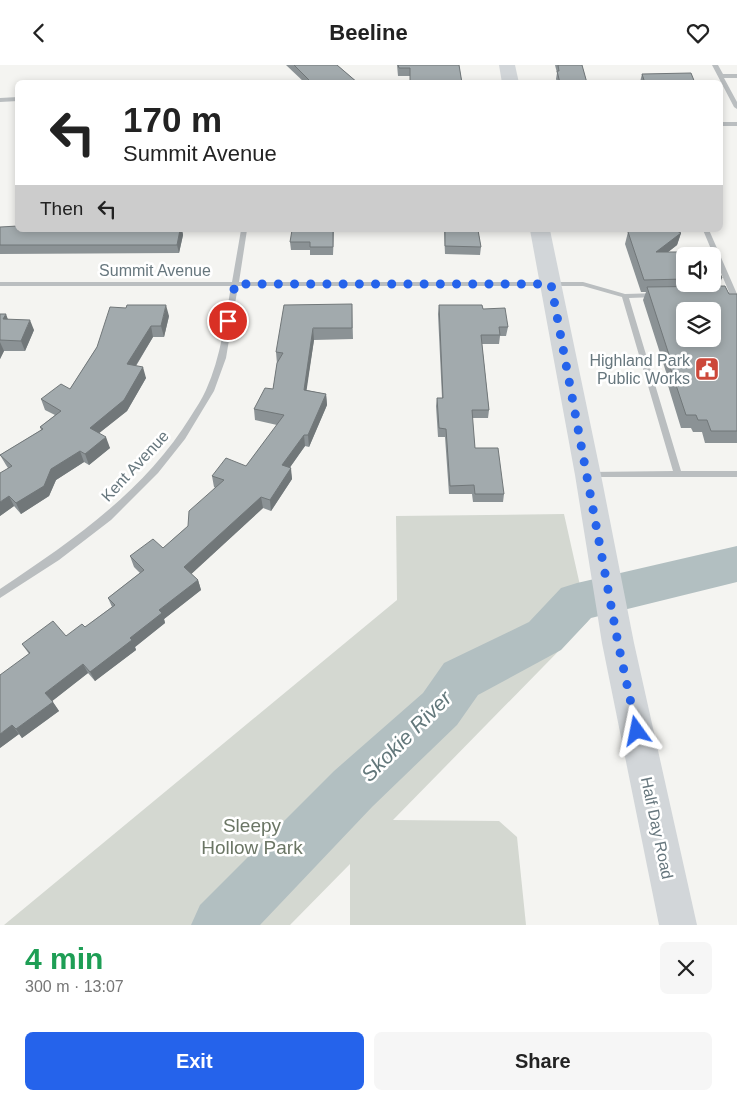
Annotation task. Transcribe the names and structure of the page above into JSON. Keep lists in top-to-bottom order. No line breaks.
{"streets":{"main road":["Half Day Road"],"street":["Summit Avenue","Kent Avenue"]},"crossings":[["Summit Avenue","Kent Avenue"],["Summit Avenue","Half Day Road"]],"water":["Skokie River"],"parks":["Sleepy Hollow Park"],"places":{"public building":["Highland Park Public Works"]},"page":{"header":"Beeline","turn":["170 m","Summit Avenue"],"then":"Then","heading":["4 min","300 m · 13:07"],"buttons":["Exit","Share"]}}
